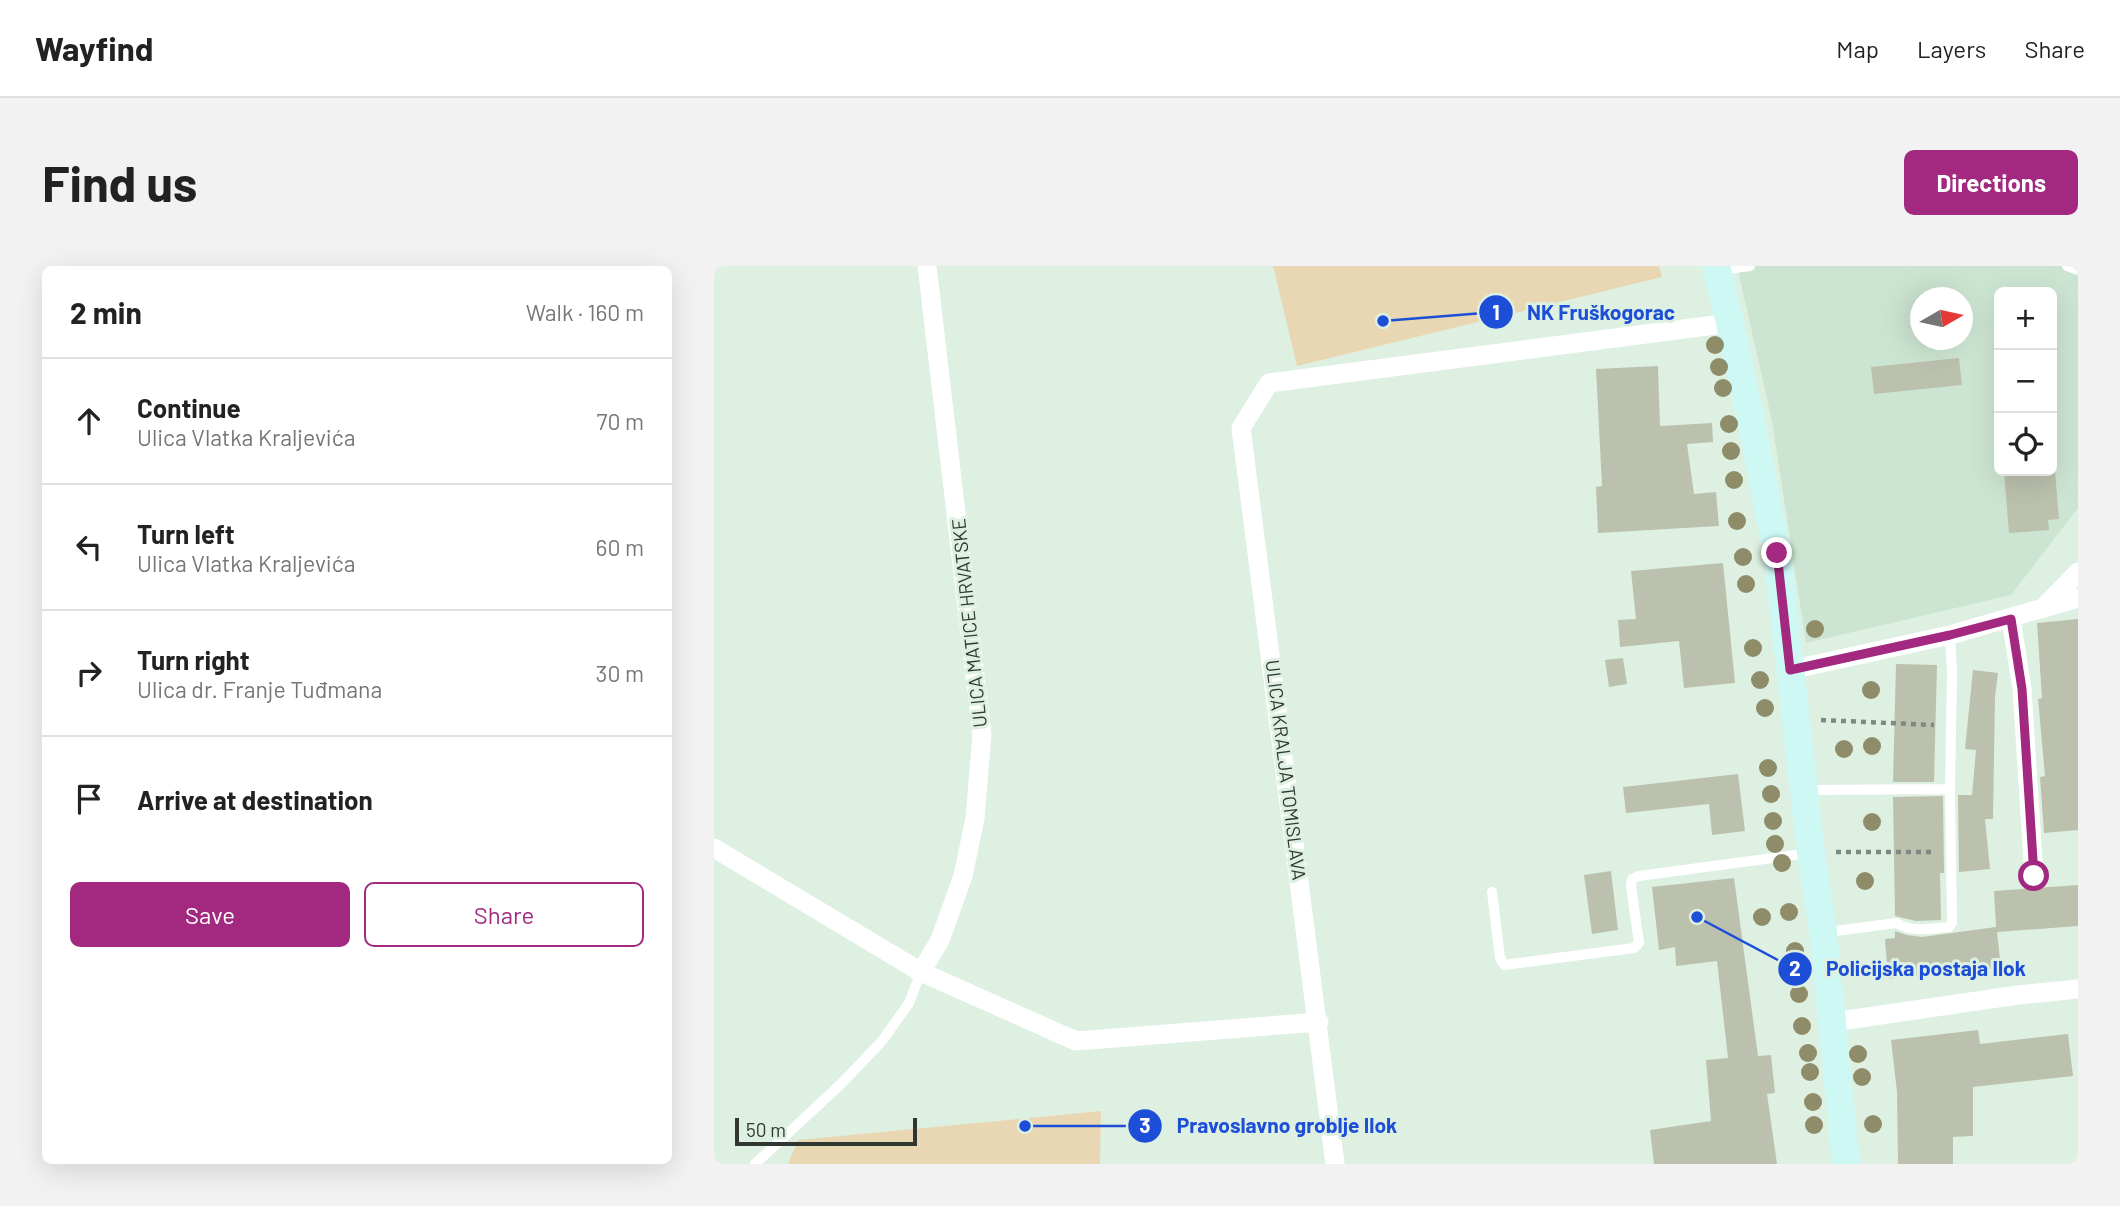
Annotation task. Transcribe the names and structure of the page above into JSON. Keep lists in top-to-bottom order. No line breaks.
{"streets":{"street":["ULICA MATICE HRVATSKE","ULICA KRALJA TOMISLAVA"]},"places":["NK Fruškogorac","Policijska postaja Ilok","Pravoslavno groblje Ilok"],"scale_bar":"50 m","north":"right","page":{"header":"Wayfind","nav":["Map","Layers","Share"],"buttons":["Directions",["Save","Share"]],"title":"Find us","heading":["2 min","Walk · 160 m"],"map_buttons":["+","−"],"list":[["Continue","Ulica Vlatka Kraljevića","70 m"],["Turn left","Ulica Vlatka Kraljevića","60 m"],["Turn right","Ulica dr. Franje Tuđmana","30 m"],"Arrive at destination"],"scale":"50 m"}}
